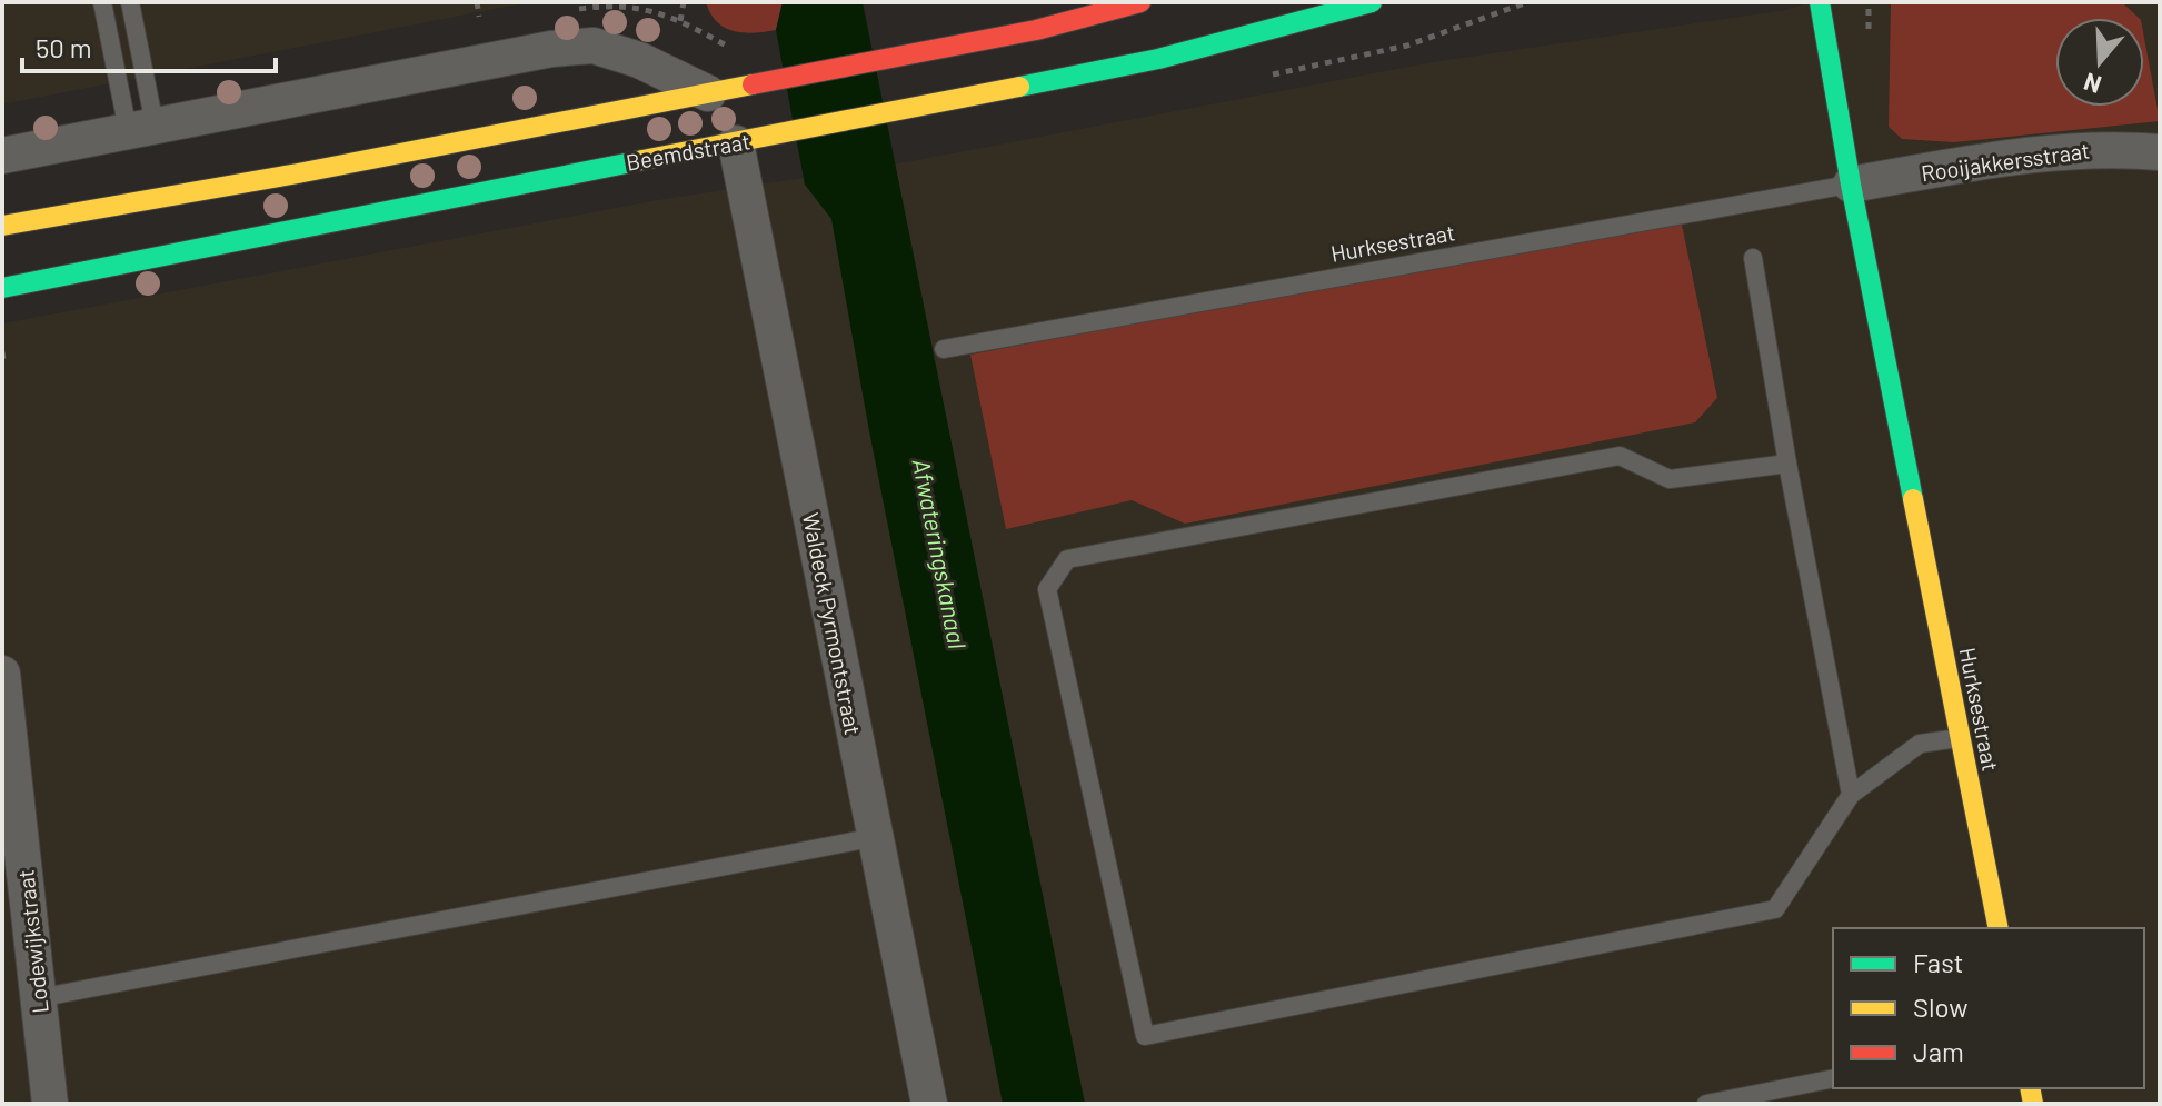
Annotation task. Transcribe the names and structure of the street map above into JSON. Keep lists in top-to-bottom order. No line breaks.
{"streets":{"main road":["Beemdstraat","Hurksestraat"],"street":["Rooijakkersstraat","Waldeck Pyrmontstraat","Lodewijkstraat"]},"crossings":[["Beemdstraat","Waldeck Pyrmontstraat"],["Rooijakkersstraat","Hurksestraat"]],"water":["Afwateringskanaal"],"legend":["Fast","Slow","Jam"],"scale_bar":"50 m","north":"bottom"}
